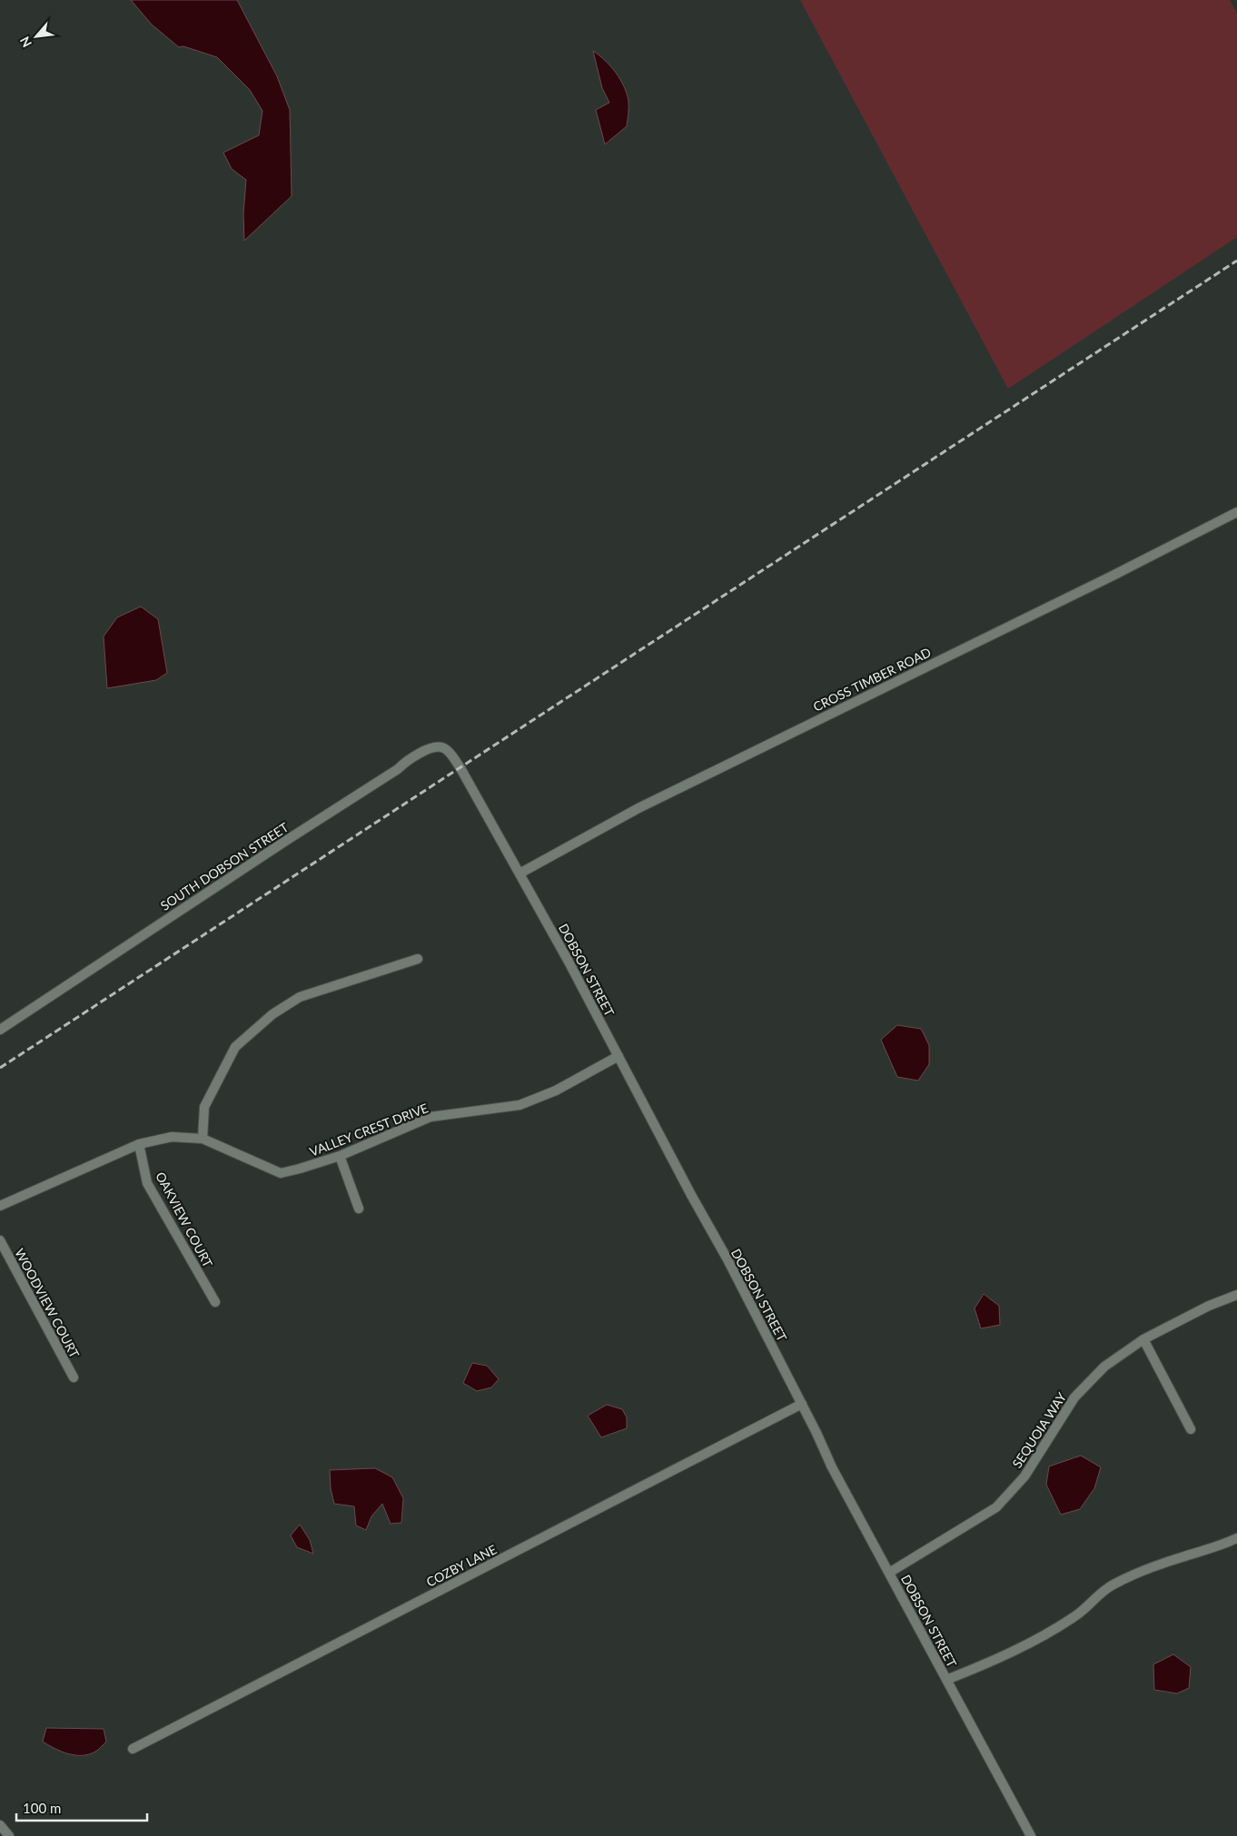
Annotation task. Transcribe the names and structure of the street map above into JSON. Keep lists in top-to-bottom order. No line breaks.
{"streets":{"street":["CROSS TIMBER ROAD","SOUTH DOBSON STREET","DOBSON STREET","VALLEY CREST DRIVE","OAKVIEW COURT","WOODVIEW COURT","SEQUOIA WAY","COZBY LANE"]},"crossings":[["CROSS TIMBER ROAD","DOBSON STREET"],["SOUTH DOBSON STREET","DOBSON STREET"],["DOBSON STREET","VALLEY CREST DRIVE"],["DOBSON STREET","SEQUOIA WAY"],["DOBSON STREET","COZBY LANE"],["VALLEY CREST DRIVE","OAKVIEW COURT"]],"scale_bar":"100 m","north":"bottom left"}
